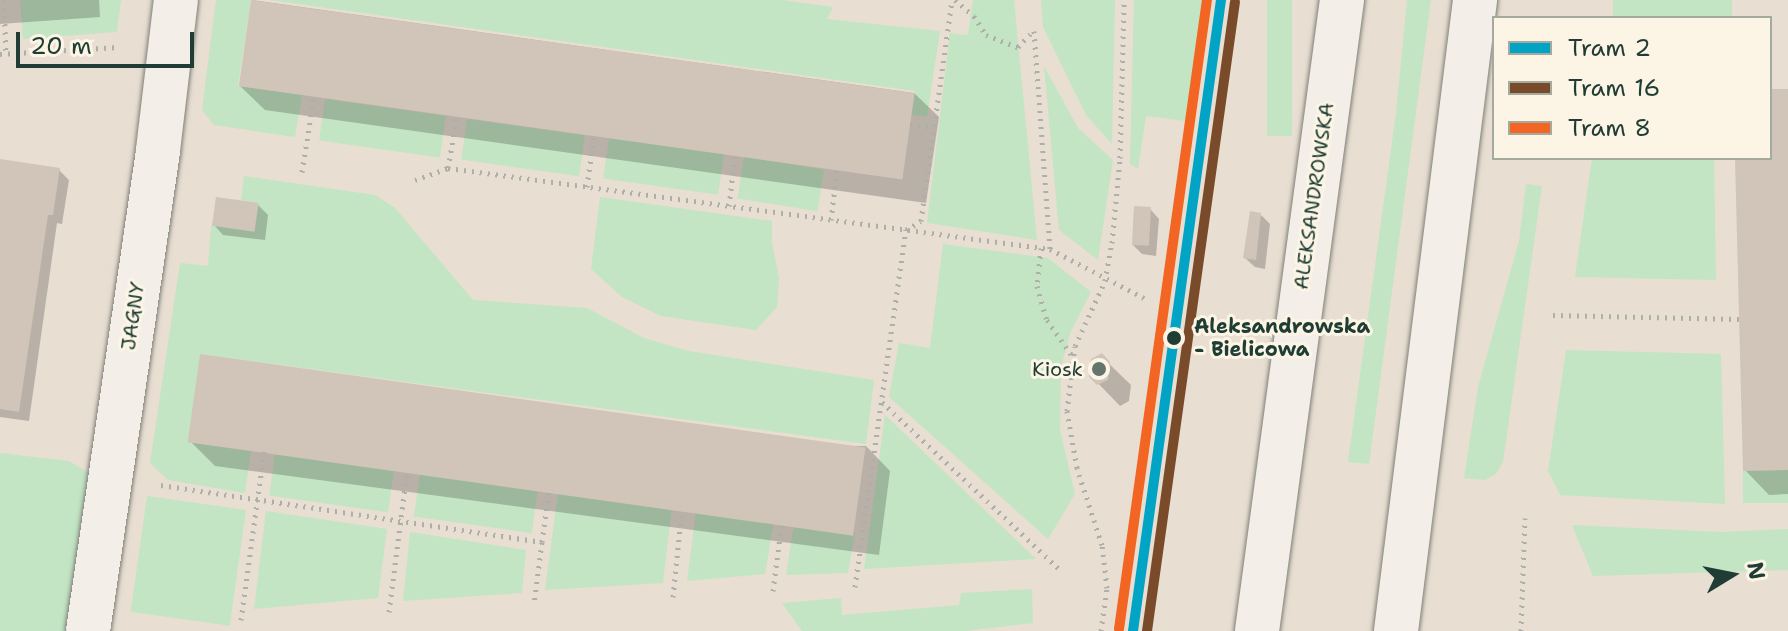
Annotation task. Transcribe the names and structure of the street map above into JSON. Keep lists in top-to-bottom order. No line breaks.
{"streets":{"main road":["ALEKSANDROWSKA","JAGNY"]},"places":["Aleksandrowska - Bielicowa","Kiosk"],"lines":["tram line 2","tram line 8","tram line 16"],"legend":["Tram 2","Tram 16","Tram 8"],"scale_bar":"20 m","north":"right"}
